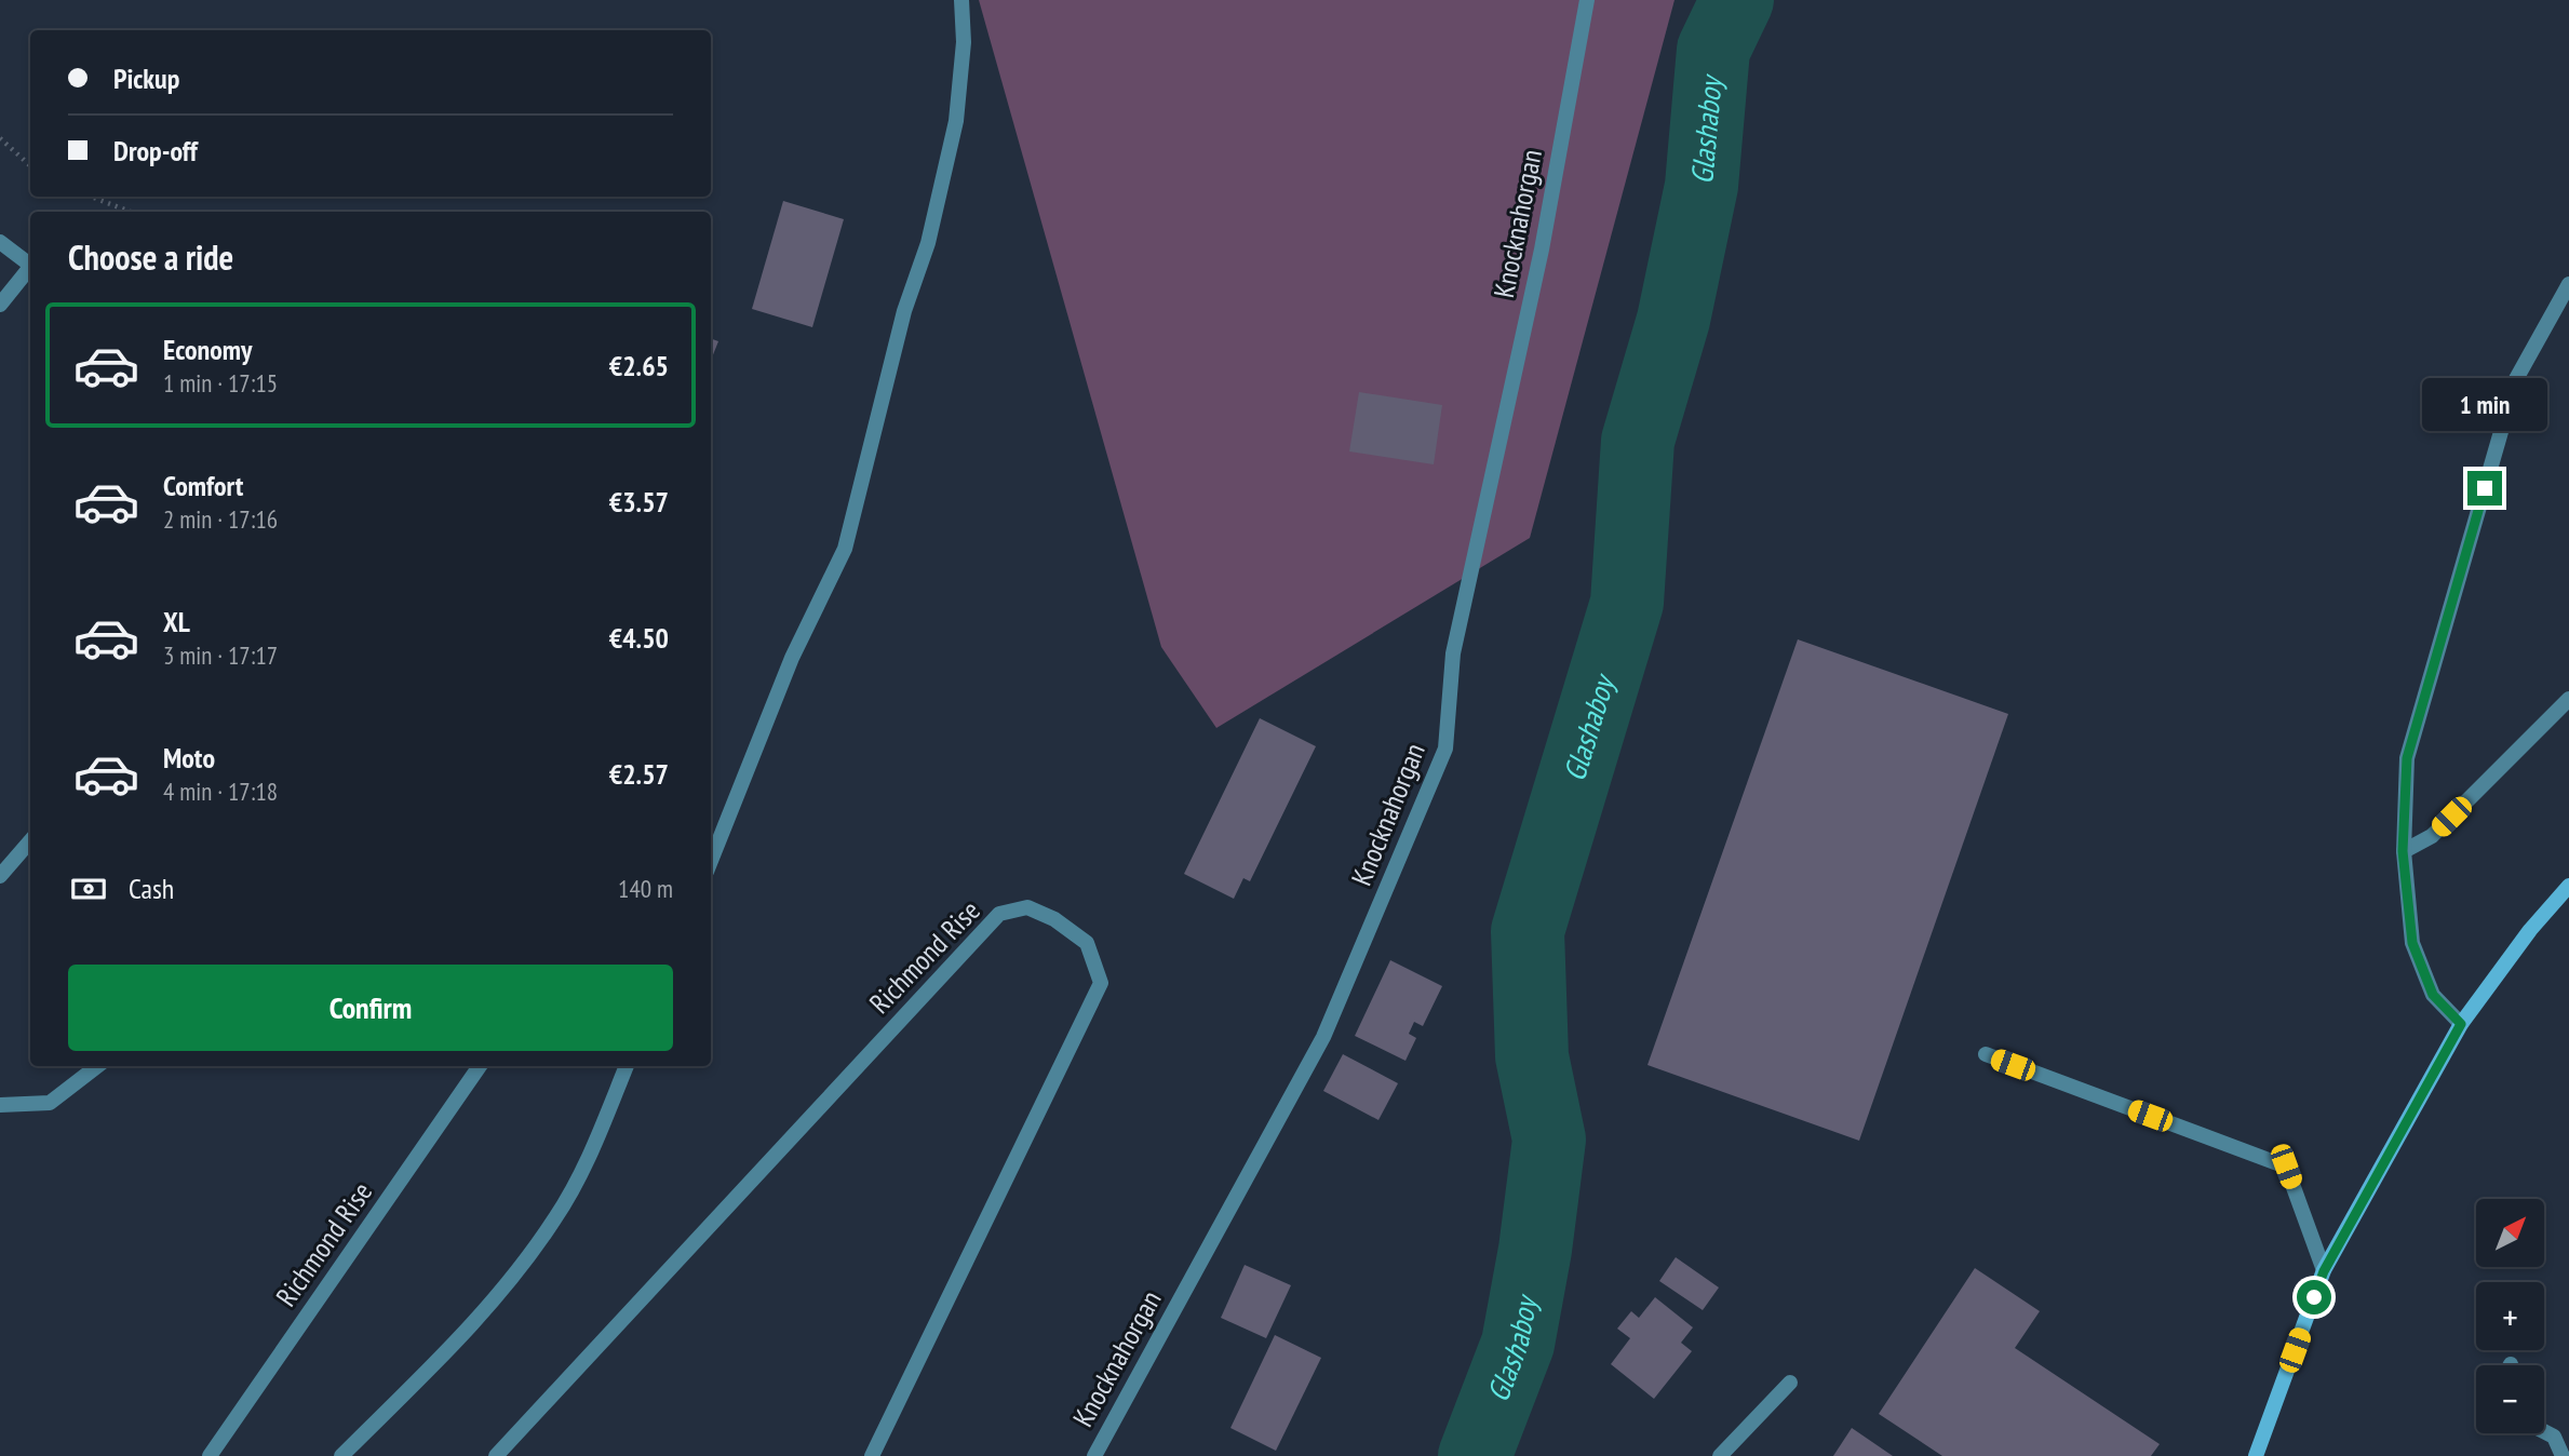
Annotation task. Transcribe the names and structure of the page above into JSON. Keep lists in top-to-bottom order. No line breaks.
{"streets":{"street":["Knocknahorgan","Richmond Rise"]},"water":["Glashaboy"],"north":"top right","page":{"banner":["Pickup","Drop-off"],"heading":"Choose a ride","list":[{"name":"Economy","note":"1 min · 17:15","value":"€2.65"},{"name":"Comfort","note":"2 min · 17:16","value":"€3.57"},{"name":"XL","note":"3 min · 17:17","value":"€4.50"},{"name":"Moto","note":"4 min · 17:18","value":"€2.57"}],"bubble":"1 min","pay":["Cash","140 m"],"buttons":"Confirm","map_buttons":["+","−"]}}
